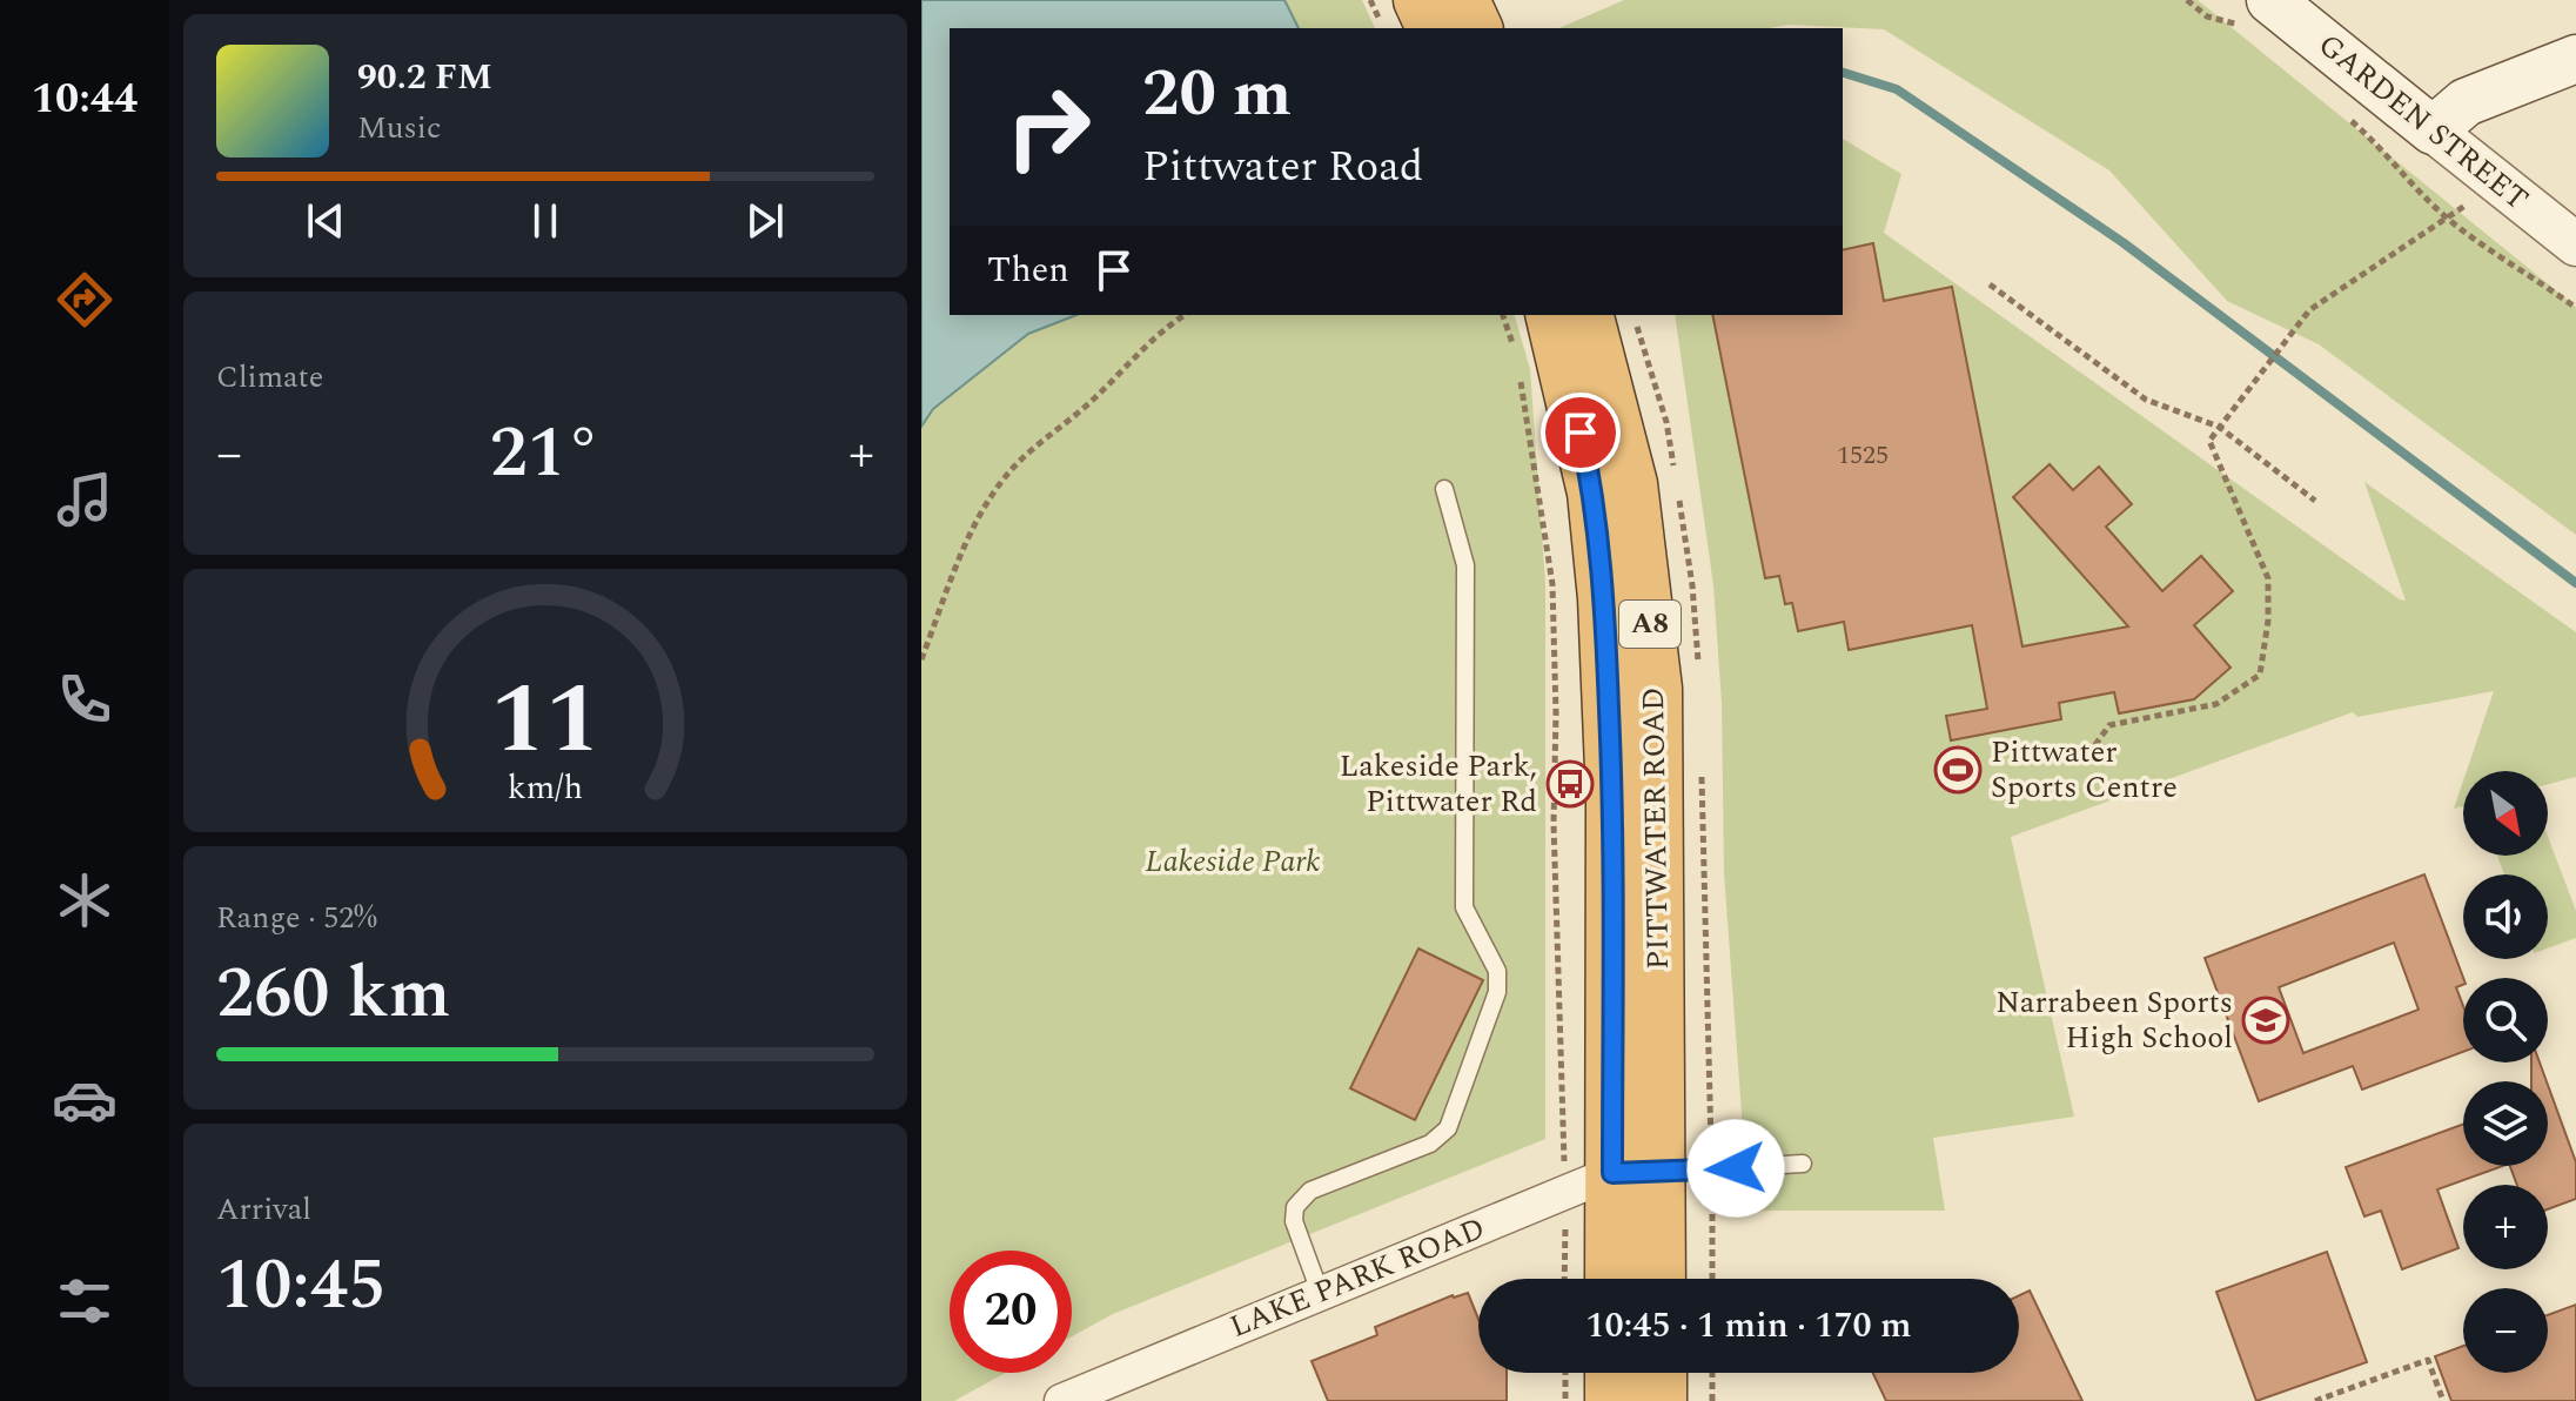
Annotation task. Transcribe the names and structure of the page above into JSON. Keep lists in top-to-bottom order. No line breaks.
{"streets":{"highway":["A8","PITTWATER ROAD"],"main road":["GARDEN STREET"],"street":["LAKE PARK ROAD"]},"crossings":[["PITTWATER ROAD","LAKE PARK ROAD"]],"parks":["Lakeside Park"],"places":{"sports":["Pittwater Sports Centre"],"bus stop":["Lakeside Park, Pittwater Rd"],"school or university":["Narrabeen Sports High School"]},"house_numbers":["1525"],"north":"bottom right","page":{"tabs":"10:44","turn":["20 m","Pittwater Road"],"song":["90.2 FM","Music"],"then":"Then","tile":["Climate",["Range · 52%","260 km"],["Arrival","10:45"]],"heat":["−","21°","+"],"map_buttons":["+","−"],"limit":"20","trip":"10:45 · 1 min · 170 m","gauge":["11","km/h"]}}
